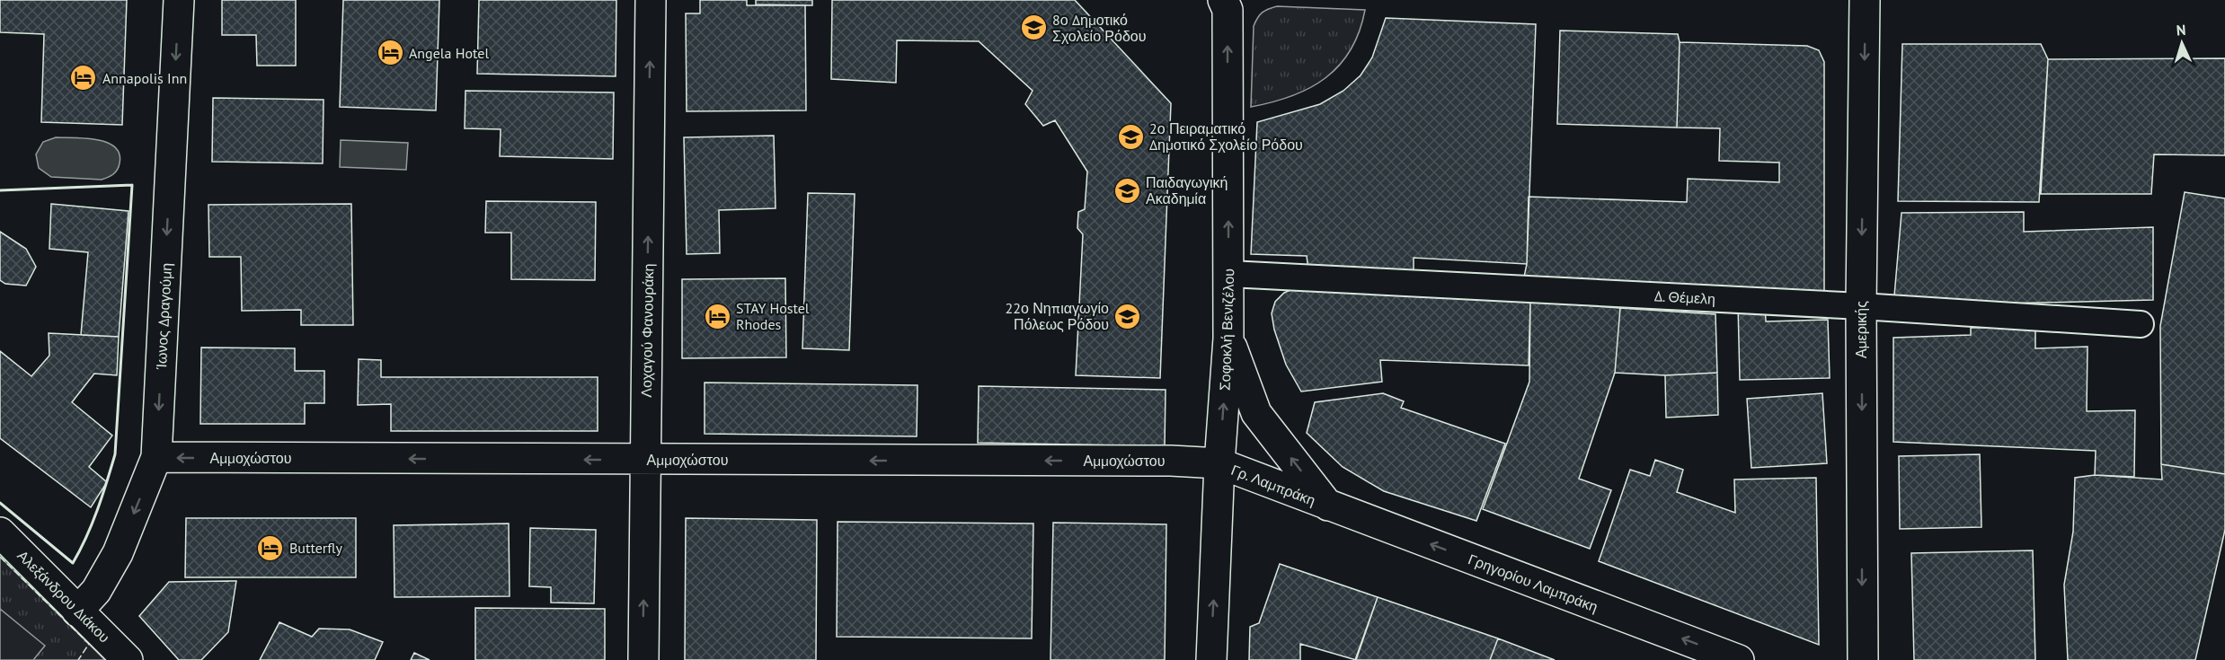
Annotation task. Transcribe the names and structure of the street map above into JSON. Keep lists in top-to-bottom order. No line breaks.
{"streets":{"street":["Δ. Θέμελη","Ίωνος Δραγούμη","Σοφοκλή Βενιζέλου","Αμερικής","Λοχαγού Φανουράκη","Αμμοχώστου","Γρ. Λαμπράκη","Γρηγορίου Λαμπράκη","Αλεξάνδρου Διάκου"]},"crossings":[["Δ. Θέμελη","Σοφοκλή Βενιζέλου"],["Δ. Θέμελη","Αμερικής"],["Ίωνος Δραγούμη","Αμμοχώστου"],["Ίωνος Δραγούμη","Αλεξάνδρου Διάκου"],["Σοφοκλή Βενιζέλου","Αμμοχώστου"],["Σοφοκλή Βενιζέλου","Γρ. Λαμπράκη"],["Λοχαγού Φανουράκη","Αμμοχώστου"],["Αμμοχώστου","Γρ. Λαμπράκη"],["Γρ. Λαμπράκη","Γρηγορίου Λαμπράκη"]],"one_way":["Ίωνος Δραγούμη","Σοφοκλή Βενιζέλου","Αμερικής","Λοχαγού Φανουράκη","Αμμοχώστου","Γρηγορίου Λαμπράκη"],"places":{"school or university":["8ο Δημοτικό Σχολείο Ρόδου","2ο Πειραματικό Δημοτικό Σχολείο Ρόδου","Παιδαγωγική Ακαδημία","22ο Νηπιαγωγίο Πόλεως Ρόδου"],"hotel":["Angela Hotel","Annapolis Inn","STAY Hostel Rhodes","Butterfly"]},"north":"top"}
